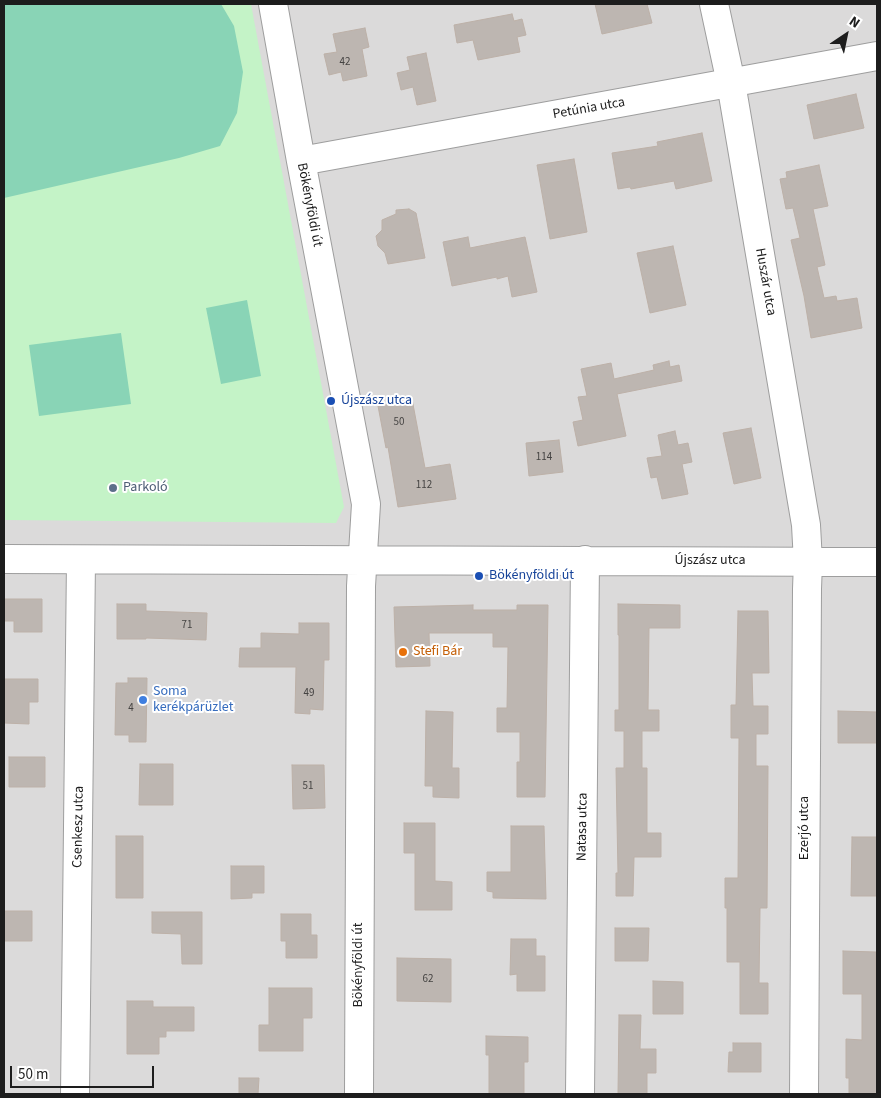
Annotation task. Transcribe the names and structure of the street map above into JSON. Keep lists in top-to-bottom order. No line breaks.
{"streets":{"street":["Petúnia utca","Bökényföldi út","Huszár utca","Újszász utca","Csenkesz utca","Natasa utca","Ezerjó utca"]},"crossings":[["Petúnia utca","Bökényföldi út"],["Petúnia utca","Huszár utca"],["Bökényföldi út","Újszász utca"],["Huszár utca","Újszász utca"],["Huszár utca","Ezerjó utca"],["Újszász utca","Csenkesz utca"],["Újszász utca","Natasa utca"],["Újszász utca","Ezerjó utca"]],"places":["Újszász utca","Parkoló","Bökényföldi út","Stefi Bár","Soma kerékpárüzlet"],"house_numbers":["42","50","114","112","71","49","4","51","62"],"scale_bar":"50 m","north":"top right"}
